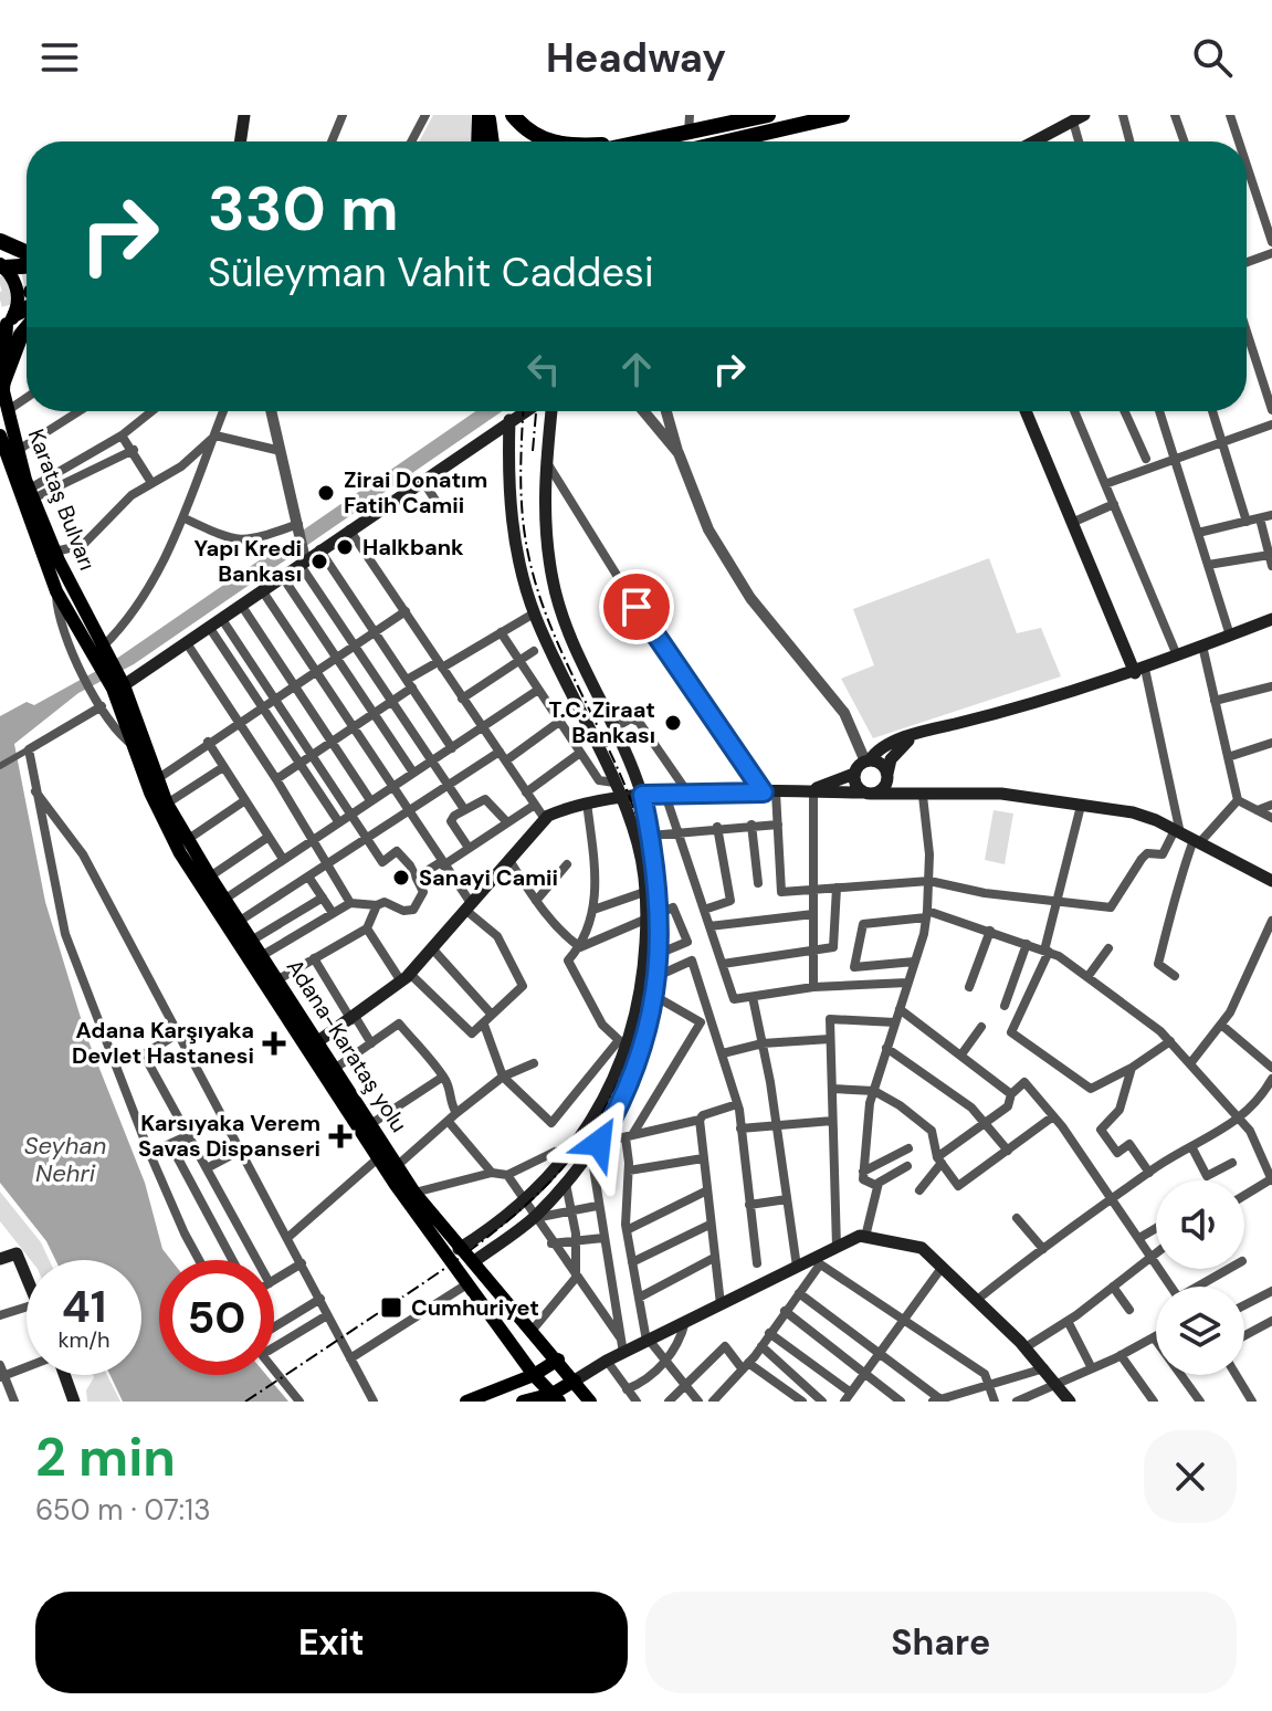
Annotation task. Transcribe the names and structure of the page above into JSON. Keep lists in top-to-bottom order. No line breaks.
{"streets":{"main road":["Karataş Bulvarı","Adana-Karataş yolu"]},"crossings":[["Karataş Bulvarı","Adana-Karataş yolu"]],"water":["Seyhan Nehri"],"places":{"other":["Zirai Donatım Fatih Camii","Halkbank","Yapı Kredi Bankası","T.C. Ziraat Bankası","Sanayi Camii"],"health":["Adana Karşıyaka Devlet Hastanesi","Karsıyaka Verem Savas Dispanseri"],"transit":["Cumhuriyet"]},"page":{"header":"Headway","turn":["330 m","Süleyman Vahit Caddesi"],"speed":"41 km/h","limit":"50","heading":["2 min","650 m · 07:13"],"buttons":["Exit","Share"]}}
